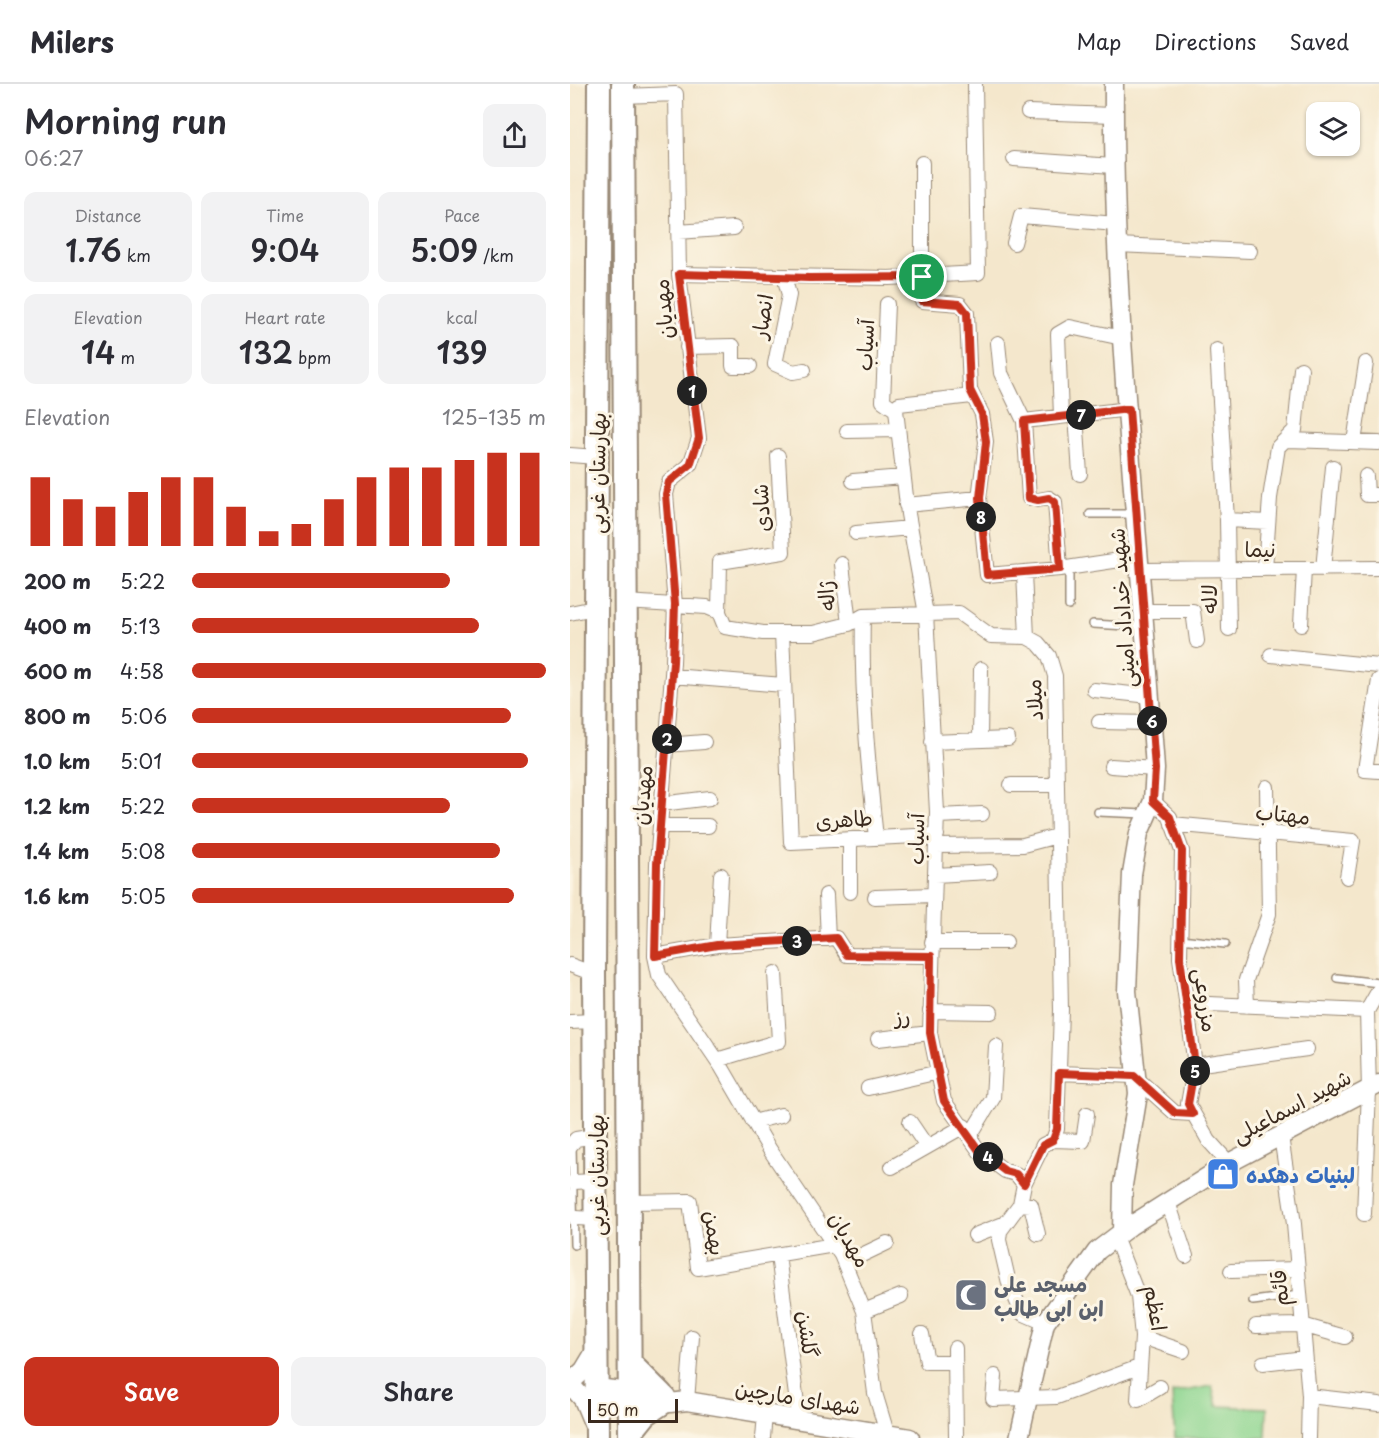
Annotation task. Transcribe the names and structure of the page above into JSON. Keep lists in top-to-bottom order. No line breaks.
{"streets":{"main road":["بهارستان غربی"],"street":["مهدیان","انصار","آسیاب","شادی","نیما","ژاله","لاله","شهید خداداد امینی","میلاد","مهتاب","طاهری","مزروعی","رز","شهید اسماعیلی","بهمن","قائم","اعظم","گلشن","شهدای مارچین"]},"crossings":[["مهدیان","انصار"],["مهدیان","بهارستان غربی"],["مهدیان","بهمن"],["مهدیان","شهدای مارچین"],["آسیاب","طاهری"],["آسیاب","رز"],["بهارستان غربی","بهمن"],["بهارستان غربی","شهدای مارچین"],["نیما","لاله"],["نیما","شهید خداداد امینی"],["شهید خداداد امینی","مزروعی"],["شهید خداداد امینی","شهید اسماعیلی"],["شهید خداداد امینی","اعظم"],["میلاد","طاهری"],["مهتاب","مزروعی"],["مزروعی","شهید اسماعیلی"],["شهید اسماعیلی","قائم"],["شهید اسماعیلی","اعظم"],["بهمن","گلشن"],["گلشن","شهدای مارچین"]],"places":{"shop":["لبنیات دهکده"],"mosque":["مسجد علی ابن ابی طالب"]},"scale_bar":"50 m","page":{"header":"Milers","nav":["Map","Directions","Saved"],"heading":["Morning run","06:27"],"stats":[["Distance","1.76 km"],["Time","9:04"],["Pace","5:09 /km"],["Elevation","14 m"],["Heart rate","132 bpm"],["kcal","139"]],"pins":["1","7","8","6","2","3","5","4"],"chart":["Elevation","125–135 m"],"list":[{"name":"200 m","note":"5:22"},{"name":"400 m","note":"5:13"},{"name":"600 m","note":"4:58"},{"name":"800 m","note":"5:06"},{"name":"1.0 km","note":"5:01"},{"name":"1.2 km","note":"5:22"},{"name":"1.4 km","note":"5:08"},{"name":"1.6 km","note":"5:05"}],"buttons":["Save","Share"],"scale":"50 m"}}
